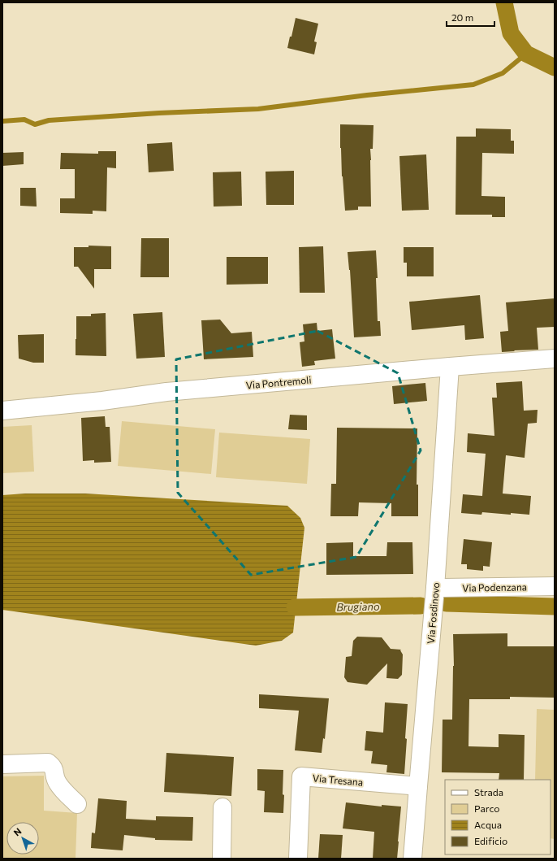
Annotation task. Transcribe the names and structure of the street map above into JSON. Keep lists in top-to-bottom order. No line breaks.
{"streets":{"street":["Via Pontremoli","Via Podenzana","Via Fosdinovo","Via Tresana"]},"crossings":[["Via Pontremoli","Via Fosdinovo"],["Via Podenzana","Via Fosdinovo"],["Via Fosdinovo","Via Tresana"]],"water":["Brugiano"],"legend":["Strada","Parco","Acqua","Edificio"],"scale_bar":"20 m","north":"top left"}
